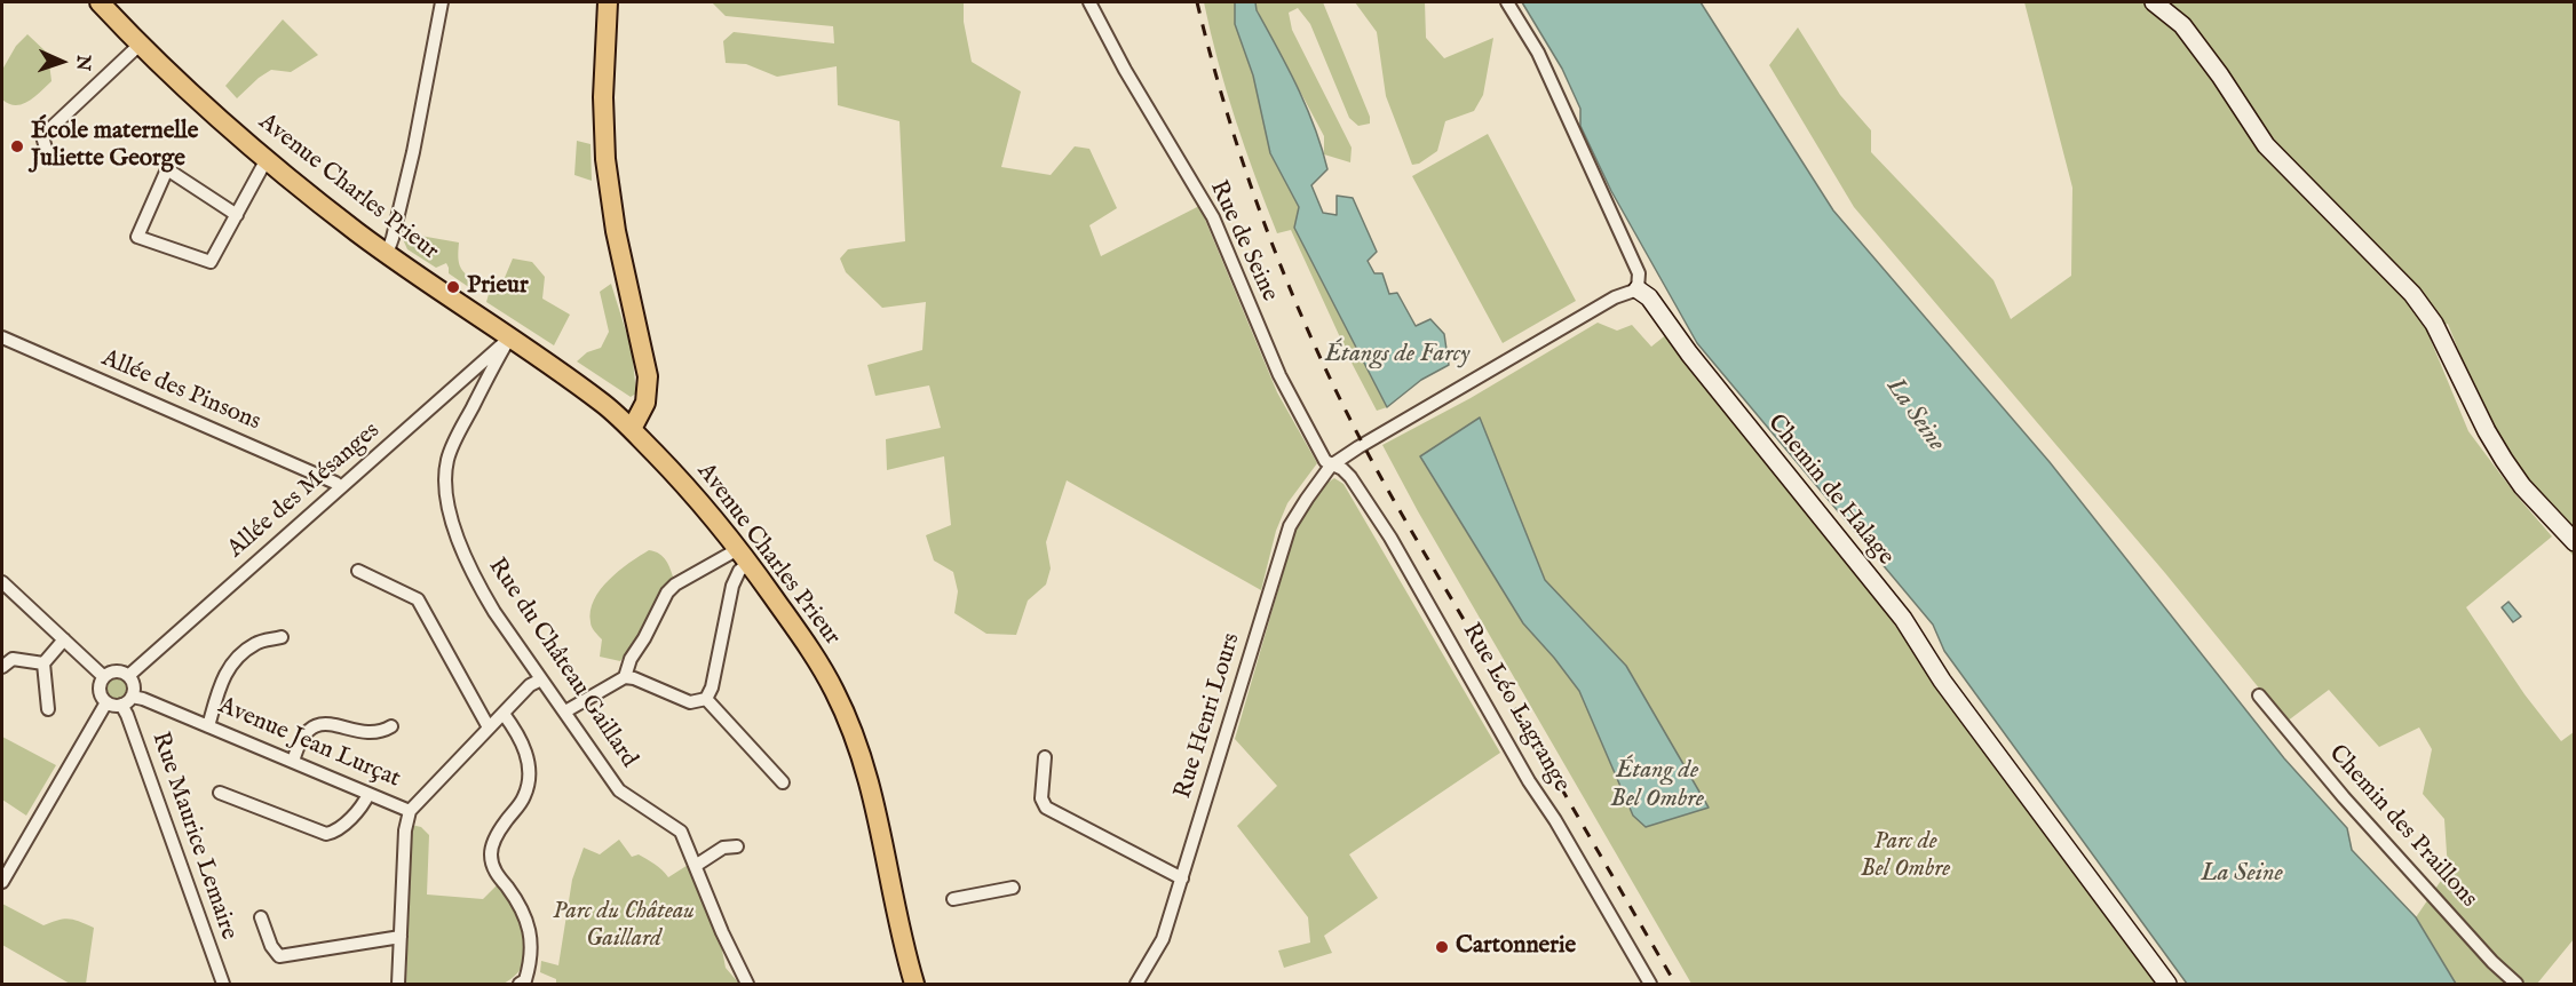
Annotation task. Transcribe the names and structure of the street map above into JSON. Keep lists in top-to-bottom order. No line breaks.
{"streets":{"main road":["Avenue Charles Prieur"],"street":["Rue de Seine","Allée des Pinsons","Allée des Mésanges","Chemin de Halage","Rue du Château Gaillard","Rue Léo Lagrange","Rue Henri Lours","Avenue Jean Lurçat","Chemin des Praillons","Rue Maurice Lemaire"]},"crossings":[["Avenue Charles Prieur","Allée des Mésanges"],["Avenue Charles Prieur","Rue du Château Gaillard"],["Rue de Seine","Rue Léo Lagrange"],["Rue de Seine","Rue Henri Lours"],["Allée des Pinsons","Allée des Mésanges"],["Allée des Mésanges","Rue du Château Gaillard"],["Allée des Mésanges","Avenue Jean Lurçat"],["Allée des Mésanges","Rue Maurice Lemaire"],["Rue du Château Gaillard","Avenue Jean Lurçat"],["Rue Léo Lagrange","Rue Henri Lours"],["Avenue Jean Lurçat","Rue Maurice Lemaire"]],"water":["Étangs de Farcy","La Seine","Étang de Bel Ombre"],"parks":["Parc de Bel Ombre","Parc du Château Gaillard"],"places":["École maternelle Juliette George","Prieur","Cartonnerie"],"north":"right"}
